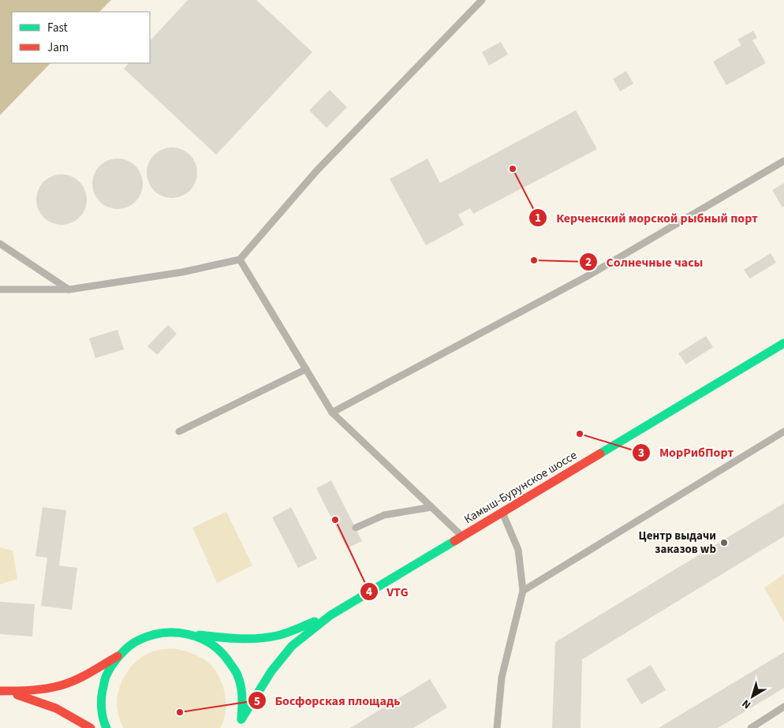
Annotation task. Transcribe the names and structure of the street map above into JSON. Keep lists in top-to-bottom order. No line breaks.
{"streets":{"main road":["Камыш-Бурунское шоссе"]},"places":["Керченский морской рыбный порт","Солнечные часы","МорРибПорт","VTG","Центр выдачи заказов wb","Босфорская площадь"],"legend":["Fast","Jam"],"north":"bottom left"}
